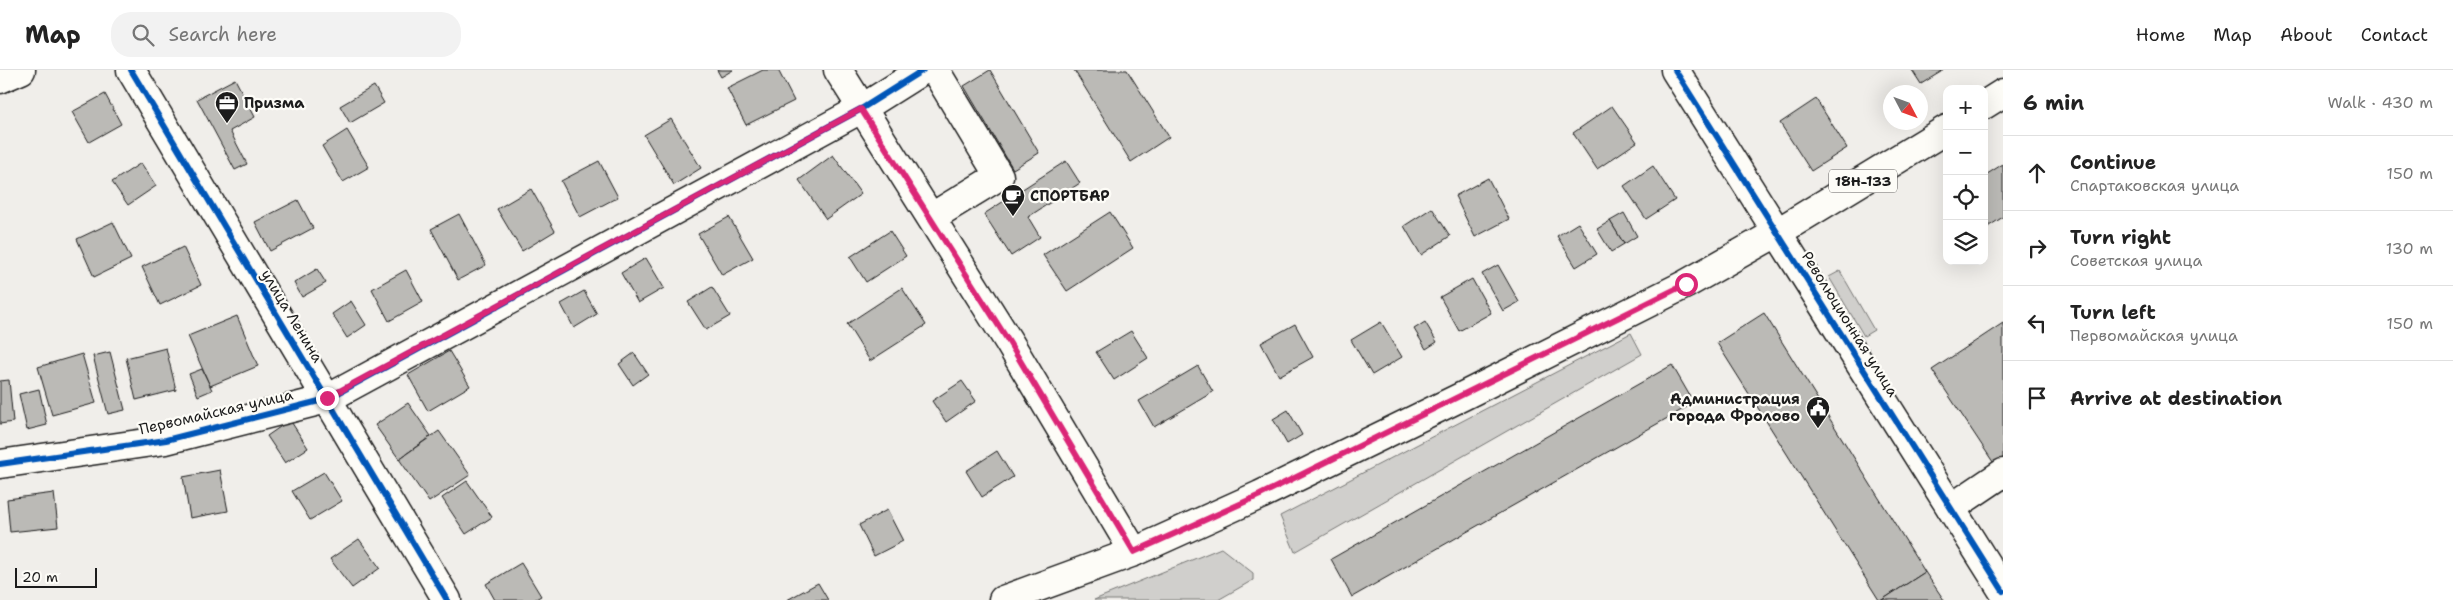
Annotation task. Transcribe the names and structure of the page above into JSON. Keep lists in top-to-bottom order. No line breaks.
{"streets":{"street":["18Н-133","улица Ленина","Революционная улица","Первомайская улица"]},"crossings":[["18Н-133","Революционная улица"],["улица Ленина","Первомайская улица"]],"places":{"office":["Призма"],"cafe":["СПОРТБАР"],"public building":["Администрация города Фролово"]},"scale_bar":"20 m","north":"bottom right","page":{"header":"Map","search":"Search here","nav":["Home","Map","About","Contact"],"heading":["6 min","Walk · 430 m"],"map_buttons":["+","−"],"list":[["Continue","Спартаковская улица","150 m"],["Turn right","Советская улица","130 m"],["Turn left","Первомайская улица","150 m"],"Arrive at destination"],"scale":"20 m"}}
